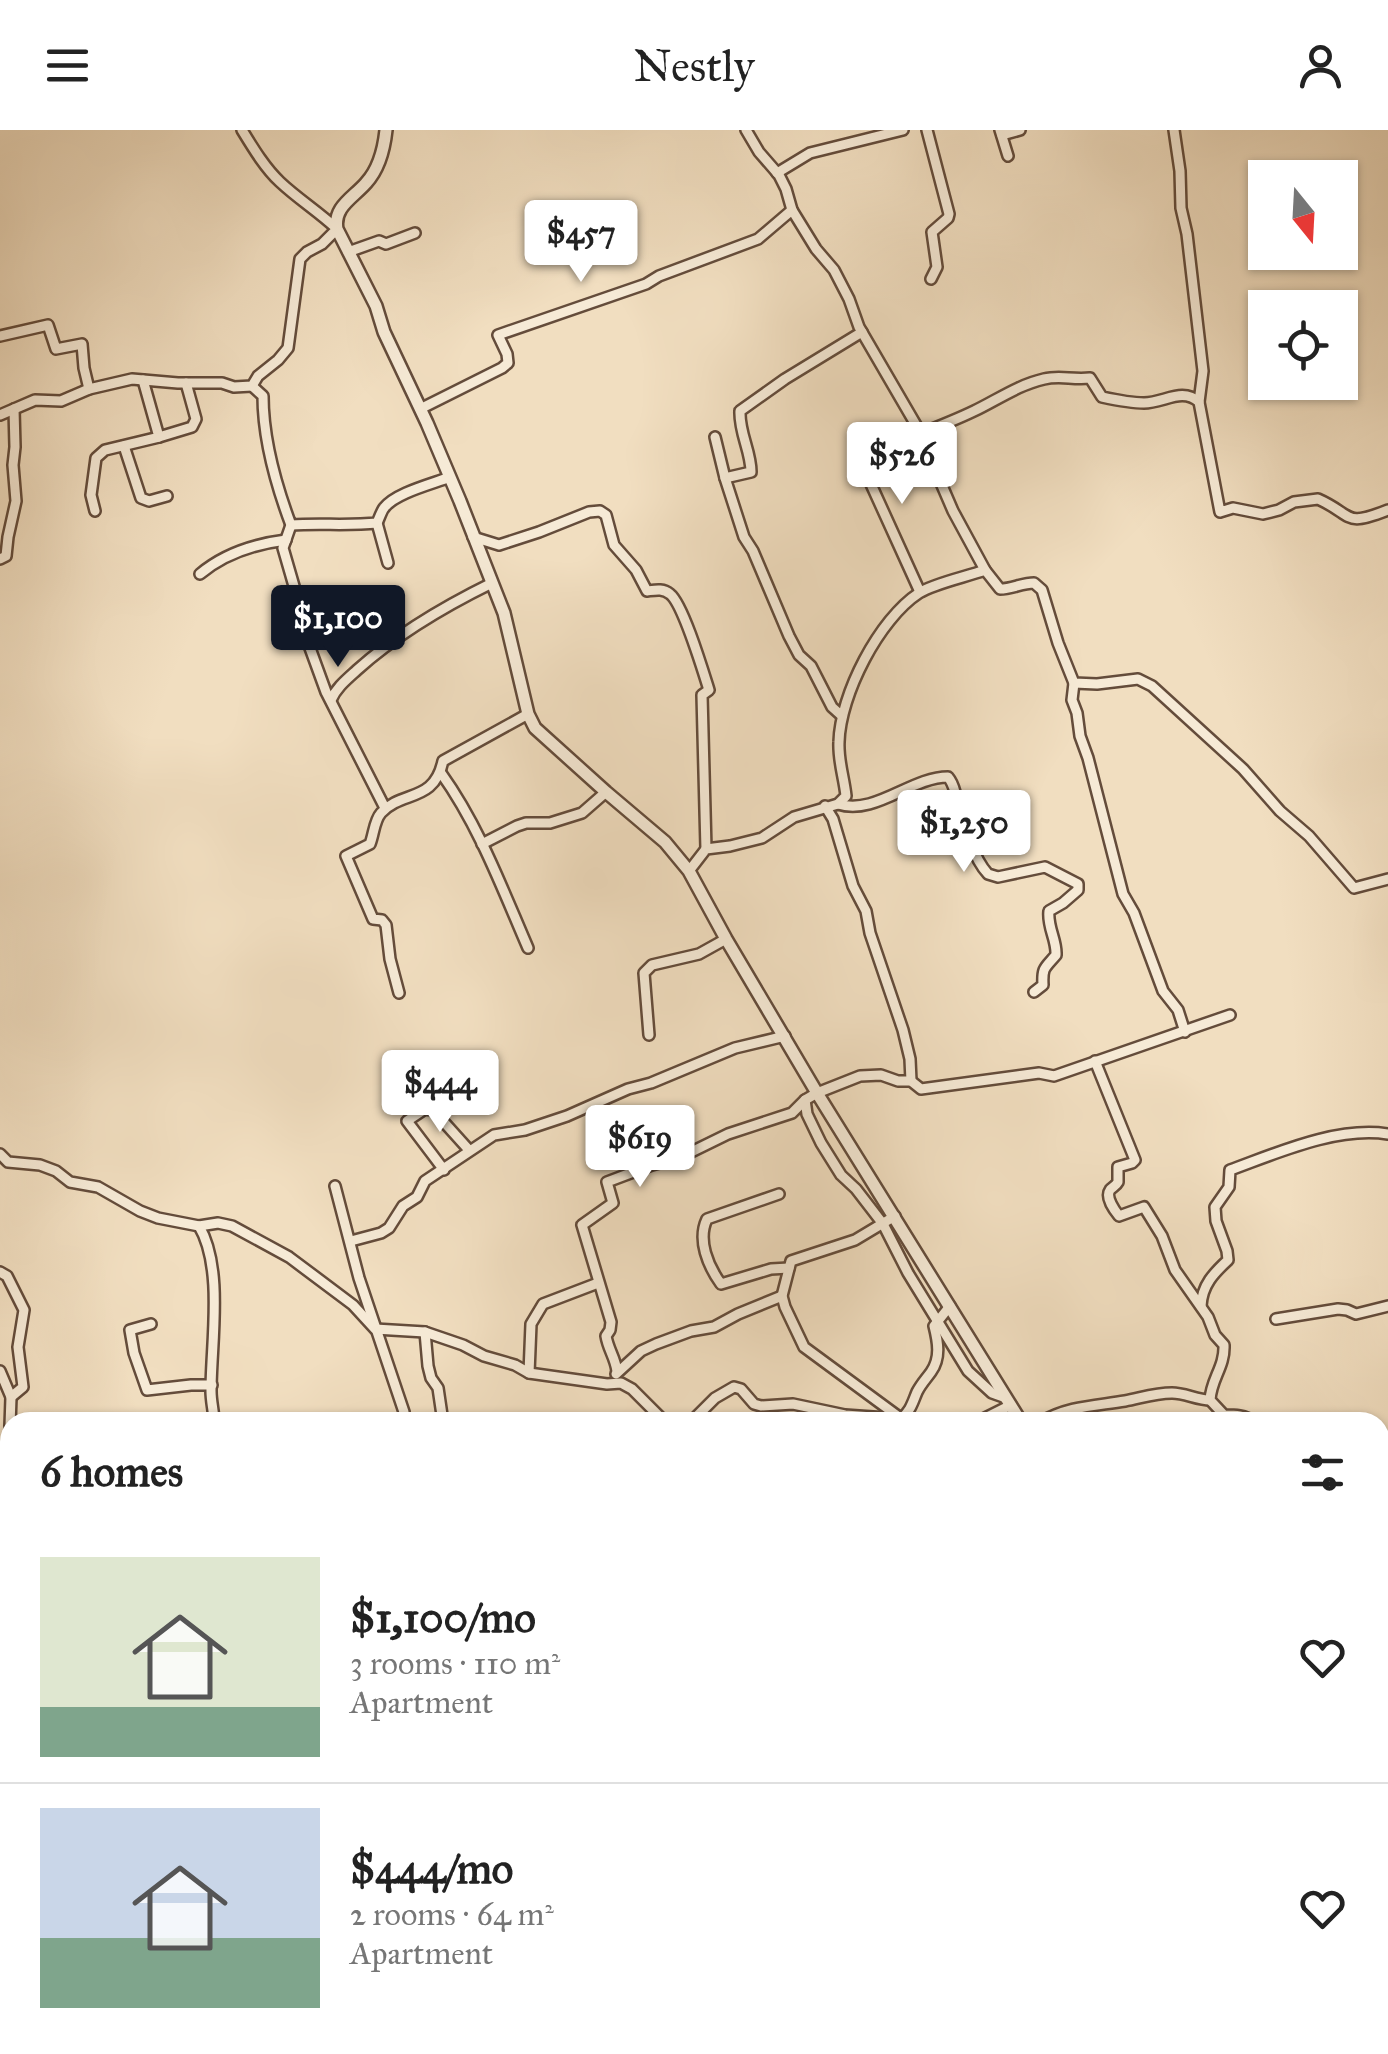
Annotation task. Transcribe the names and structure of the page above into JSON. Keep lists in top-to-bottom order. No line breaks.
{"north":"bottom","page":{"header":"Nestly","price":["$457","$526","$1,100","$1,250","$444","$619"],"heading":"6 homes","list":[{"name":"$1,100/mo","note":"3 rooms · 110 m² · Apartment"},{"name":"$444/mo","note":"2 rooms · 64 m² · Apartment"}]}}
